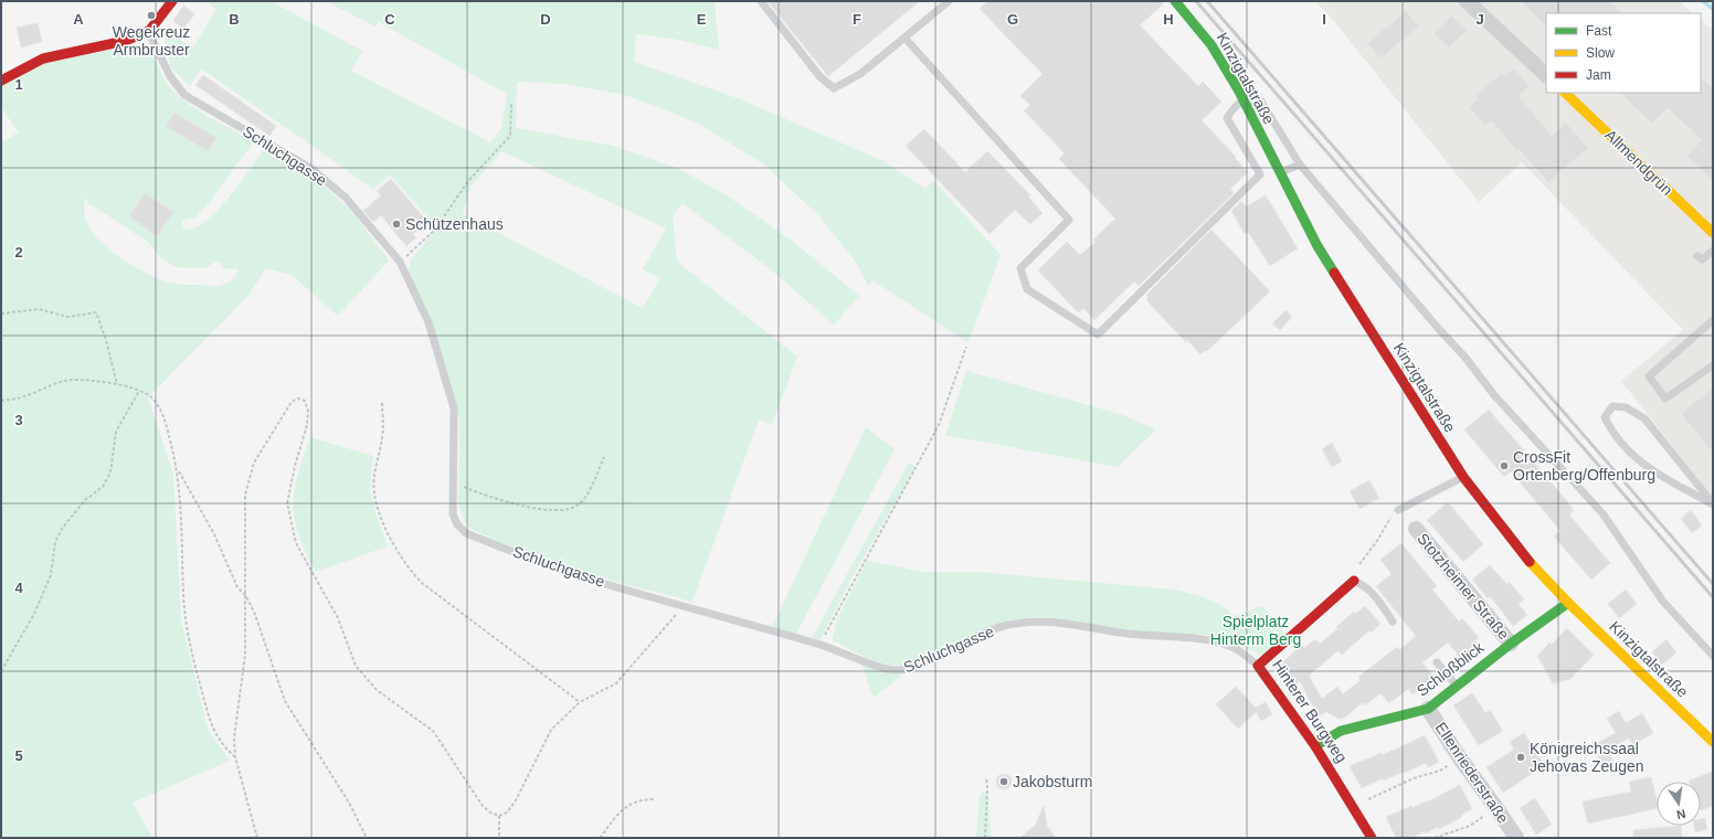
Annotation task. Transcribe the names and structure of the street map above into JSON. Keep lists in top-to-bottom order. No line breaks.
{"streets":{"street":["Kinzigtalstraße","Allmendgrün","Stotzheimer Straße","Schloßblick","Hinterer Burgweg","Ellenriederstraße"],"lane":["Schluchgasse"]},"crossings":[["Kinzigtalstraße","Schloßblick"],["Schluchgasse","Hinterer Burgweg"],["Stotzheimer Straße","Schloßblick"],["Schloßblick","Hinterer Burgweg"],["Schloßblick","Ellenriederstraße"]],"parks":["Spielplatz Hinterm Berg"],"places":["Wegekreuz Armbruster","Schützenhaus","CrossFit Ortenberg/Offenburg","Königreichssaal Jehovas Zeugen","Jakobsturm"],"legend":["Fast","Slow","Jam"],"north":"bottom","grid":{"columns":["A","B","C","D","E","F","G","H","I","J"],"rows":["1","2","3","4","5"]}}
